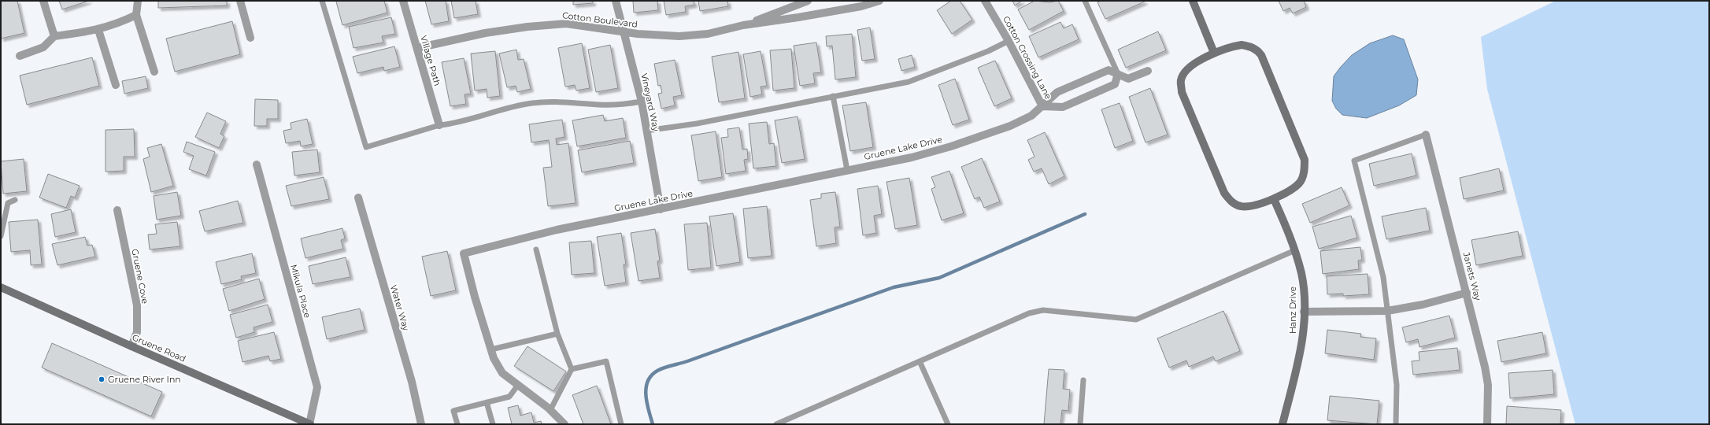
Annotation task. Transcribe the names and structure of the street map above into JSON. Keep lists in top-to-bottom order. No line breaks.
{"streets":{"street":["Cotton Boulevard","Cotton Crossing Lane","Village Path","Vineyard Way","Gruene Lake Drive","Gruene Cove","Janets Way","Mikula Place","Water Way","Hanz Drive","Gruene Road"]},"crossings":[["Cotton Boulevard","Village Path"],["Cotton Boulevard","Vineyard Way"],["Cotton Crossing Lane","Gruene Lake Drive"],["Vineyard Way","Gruene Lake Drive"],["Gruene Cove","Gruene Road"],["Mikula Place","Gruene Road"]],"places":["Gruene River Inn"]}
